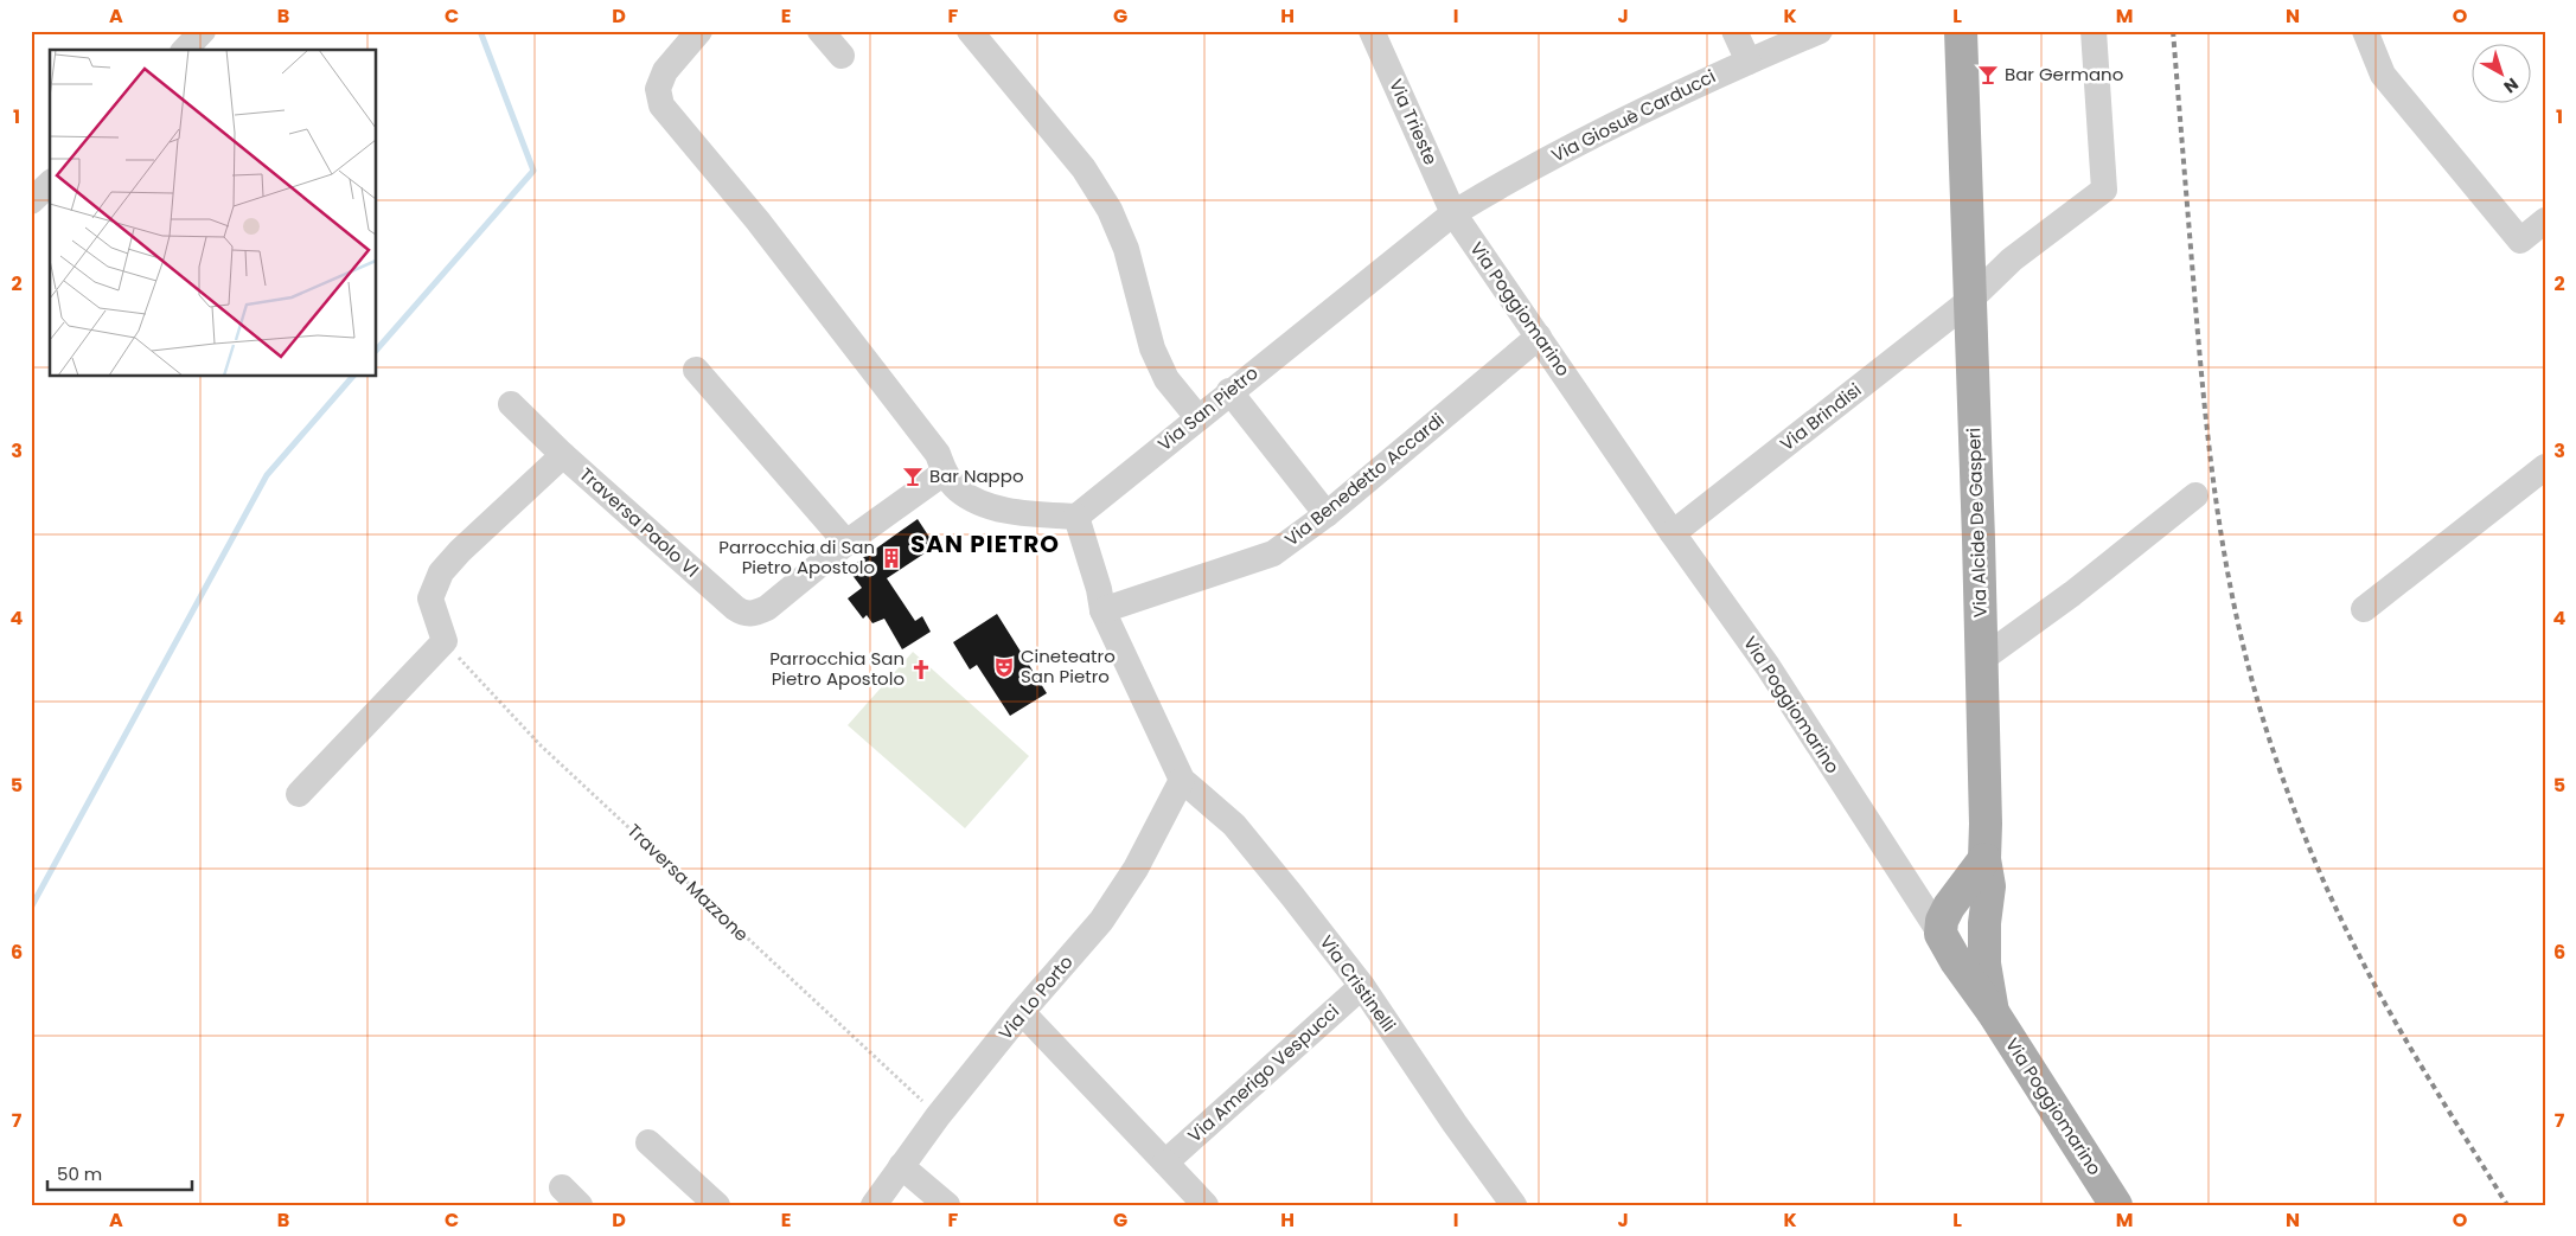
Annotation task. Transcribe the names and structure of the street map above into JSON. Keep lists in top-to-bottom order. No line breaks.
{"streets":{"main road":["Via Poggiomarino","Via Alcide De Gasperi"],"street":["Via Giosuè Carducci","Via Trieste","Via San Pietro","Via Brindisi","Via Benedetto Accardi","Traversa Paolo VI","Via Cristinelli","Via Lo Porto","Via Amerigo Vespucci"],"path":["Traversa Mazzone"]},"crossings":[["Via Giosuè Carducci","Via Trieste"],["Via Giosuè Carducci","Via Poggiomarino"],["Via Giosuè Carducci","Via San Pietro"],["Via Trieste","Via Poggiomarino"],["Via Trieste","Via San Pietro"],["Via Poggiomarino","Via San Pietro"],["Via Poggiomarino","Via Brindisi"],["Via Poggiomarino","Via Benedetto Accardi"],["Via Poggiomarino","Via Alcide De Gasperi"],["Via Brindisi","Via Alcide De Gasperi"],["Traversa Mazzone","Via Lo Porto"],["Via Cristinelli","Via Lo Porto"],["Via Cristinelli","Via Amerigo Vespucci"]],"districts":["SAN PIETRO"],"places":{"bar":["Bar Germano","Bar Nappo"],"building":["Parrocchia di San Pietro Apostolo"],"theatre":["Cineteatro San Pietro"],"church":["Parrocchia San Pietro Apostolo"]},"scale_bar":"50 m","north":"bottom right","grid":{"columns":["A","B","C","D","E","F","G","H","I","J","K","L","M","N","O"],"rows":["1","2","3","4","5","6","7"]}}
